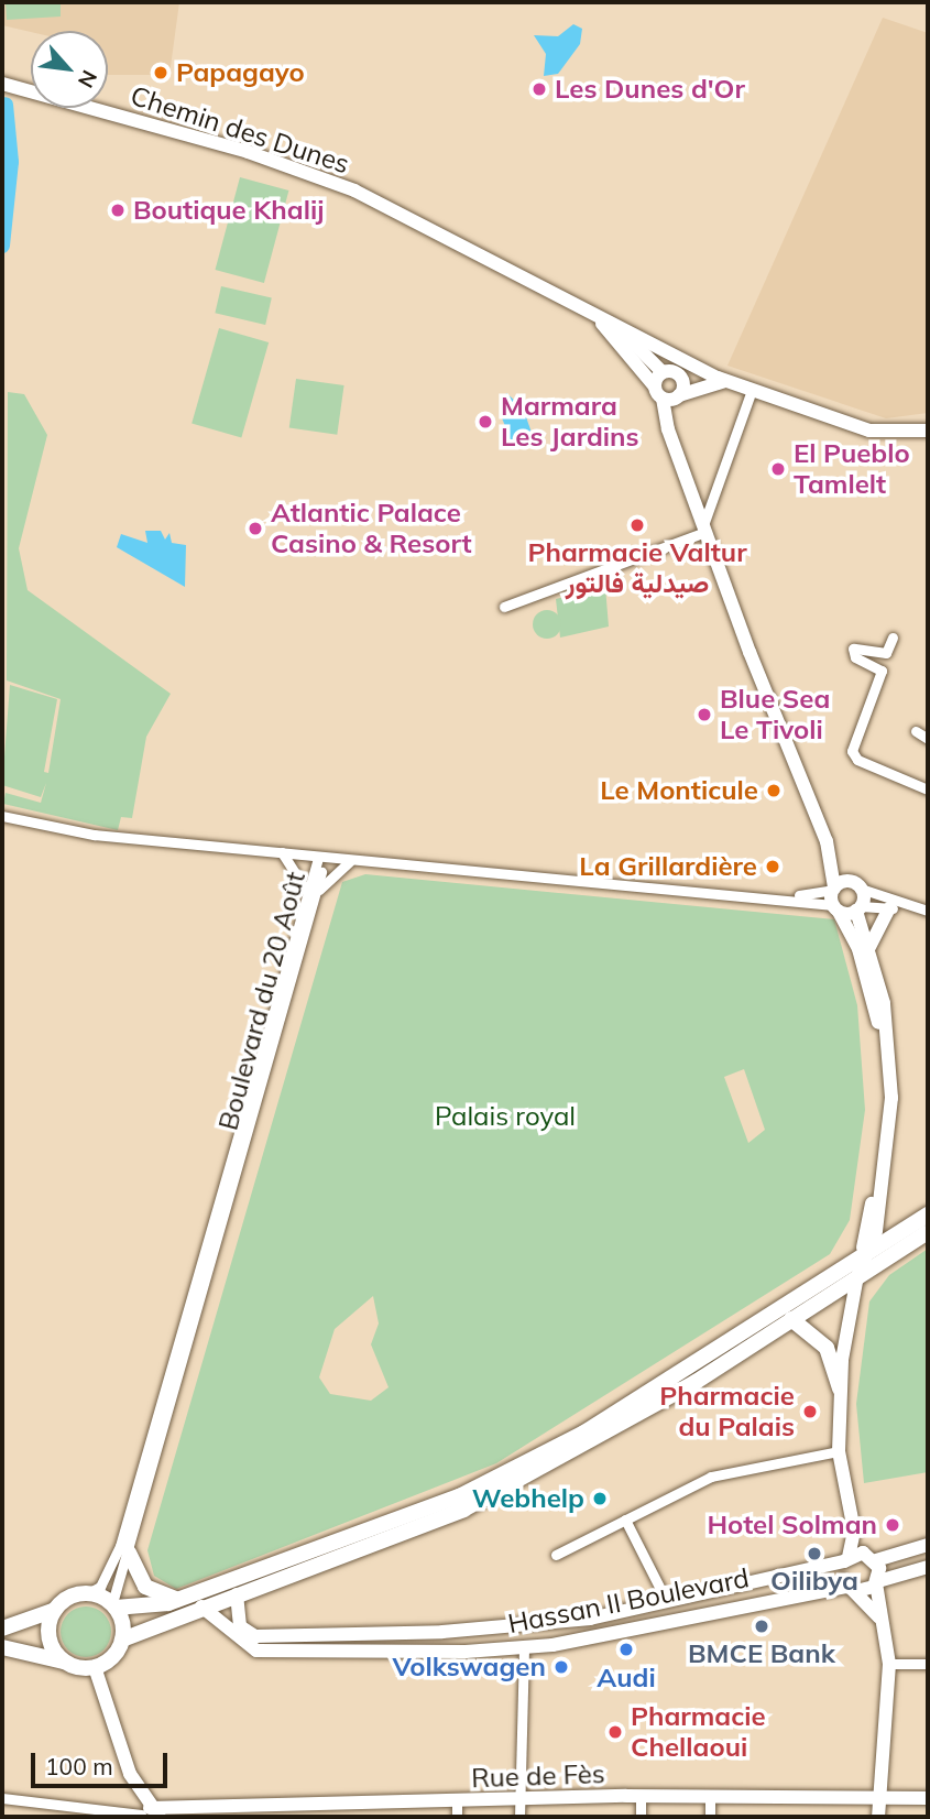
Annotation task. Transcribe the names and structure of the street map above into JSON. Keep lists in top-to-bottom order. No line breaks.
{"streets":{"street":["Chemin des Dunes","Boulevard du 20 Août","Hassan II Boulevard","Rue de Fès"]},"parks":["Palais royal"],"places":["Papagayo","Les Dunes d'Or","Boutique Khalij","Marmara Les Jardins","El Pueblo Tamlelt","Pharmacie Valtur صيدلية فالتور","Atlantic Palace Casino & Resort","Blue Sea Le Tivoli","Le Monticule","La Grillardière","Pharmacie du Palais","Webhelp","Hotel Solman","Oilibya","BMCE Bank","Audi","Volkswagen","Pharmacie Chellaoui"],"scale_bar":"100 m","north":"bottom right"}
